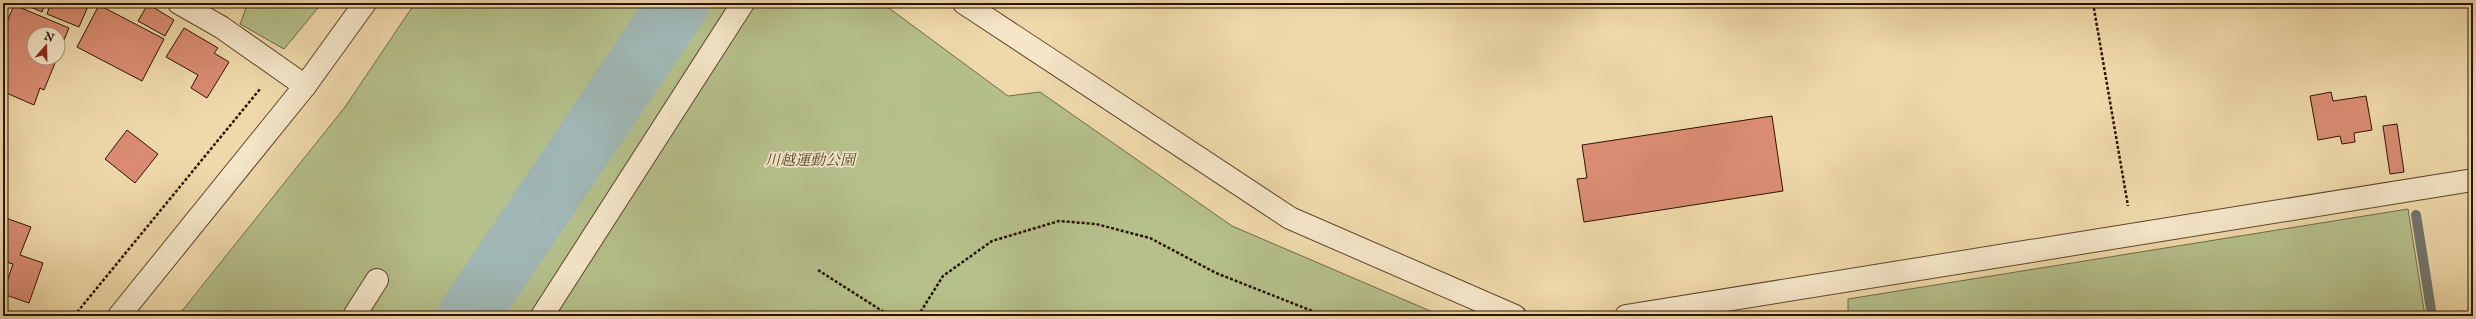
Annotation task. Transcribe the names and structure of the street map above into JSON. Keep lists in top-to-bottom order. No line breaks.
{"parks":["川越運動公園"],"north":"top"}
